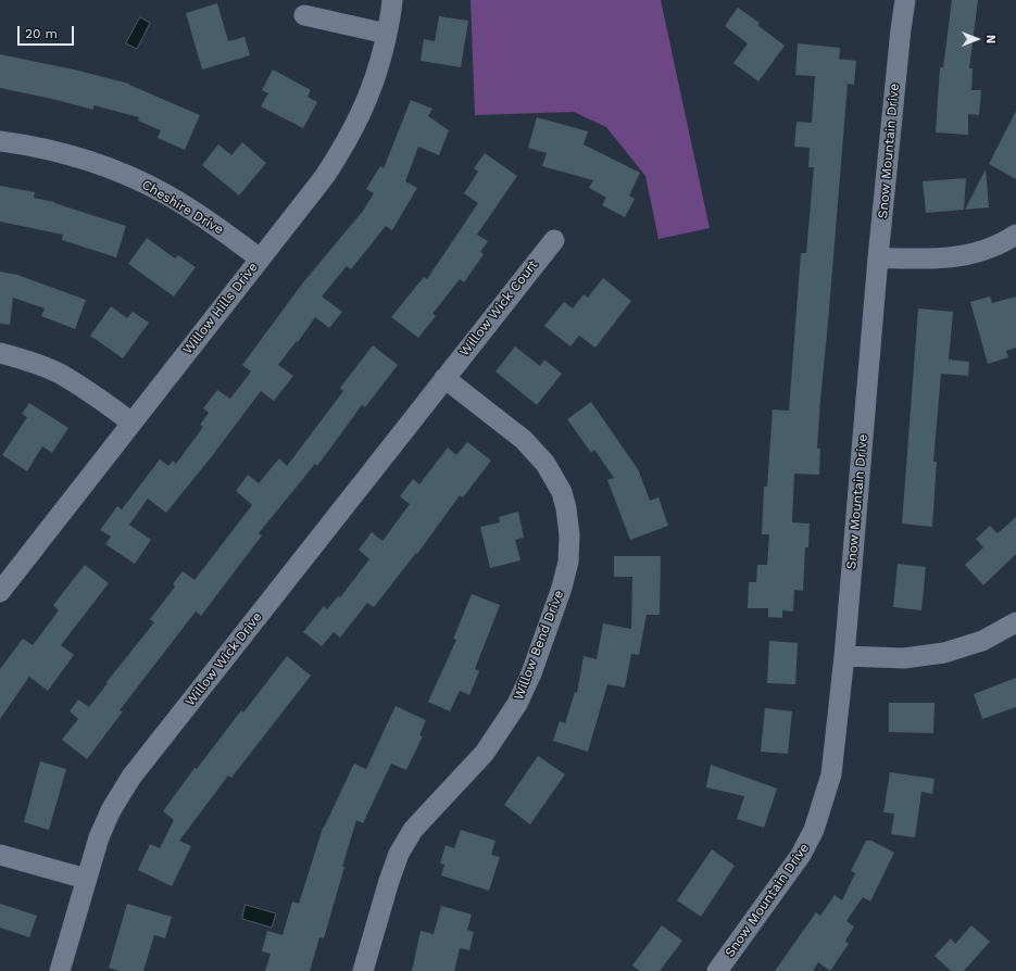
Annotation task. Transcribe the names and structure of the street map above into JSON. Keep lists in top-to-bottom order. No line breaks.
{"streets":{"street":["Snow Mountain Drive","Cheshire Drive","Willow Hills Drive","Willow Wick Court","Willow Bend Drive","Willow Wick Drive"]},"crossings":[["Cheshire Drive","Willow Hills Drive"],["Willow Wick Court","Willow Bend Drive"],["Willow Wick Court","Willow Wick Drive"],["Willow Bend Drive","Willow Wick Drive"]],"scale_bar":"20 m","north":"right"}
